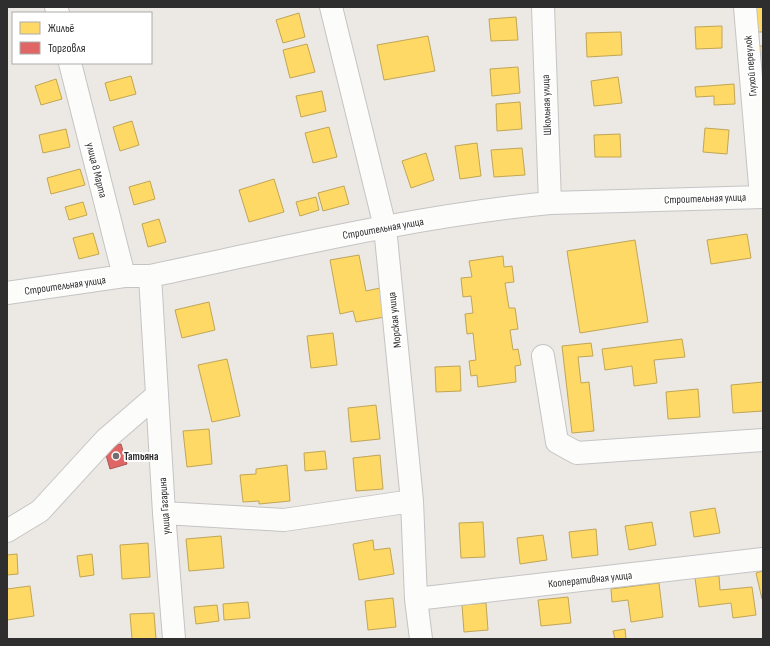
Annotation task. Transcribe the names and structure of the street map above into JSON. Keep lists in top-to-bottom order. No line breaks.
{"streets":{"street":["Глухой переулок","Школьная улица","улица 8 Марта","Строительная улица","Морская улица","улица Гагарина","Кооперативная улица"]},"crossings":[["Глухой переулок","Строительная улица"],["Школьная улица","Строительная улица"],["улица 8 Марта","Строительная улица"],["Строительная улица","Морская улица"],["Строительная улица","улица Гагарина"],["Морская улица","Кооперативная улица"]],"places":["Татьяна"],"legend":["Жильё","Торговля"]}
